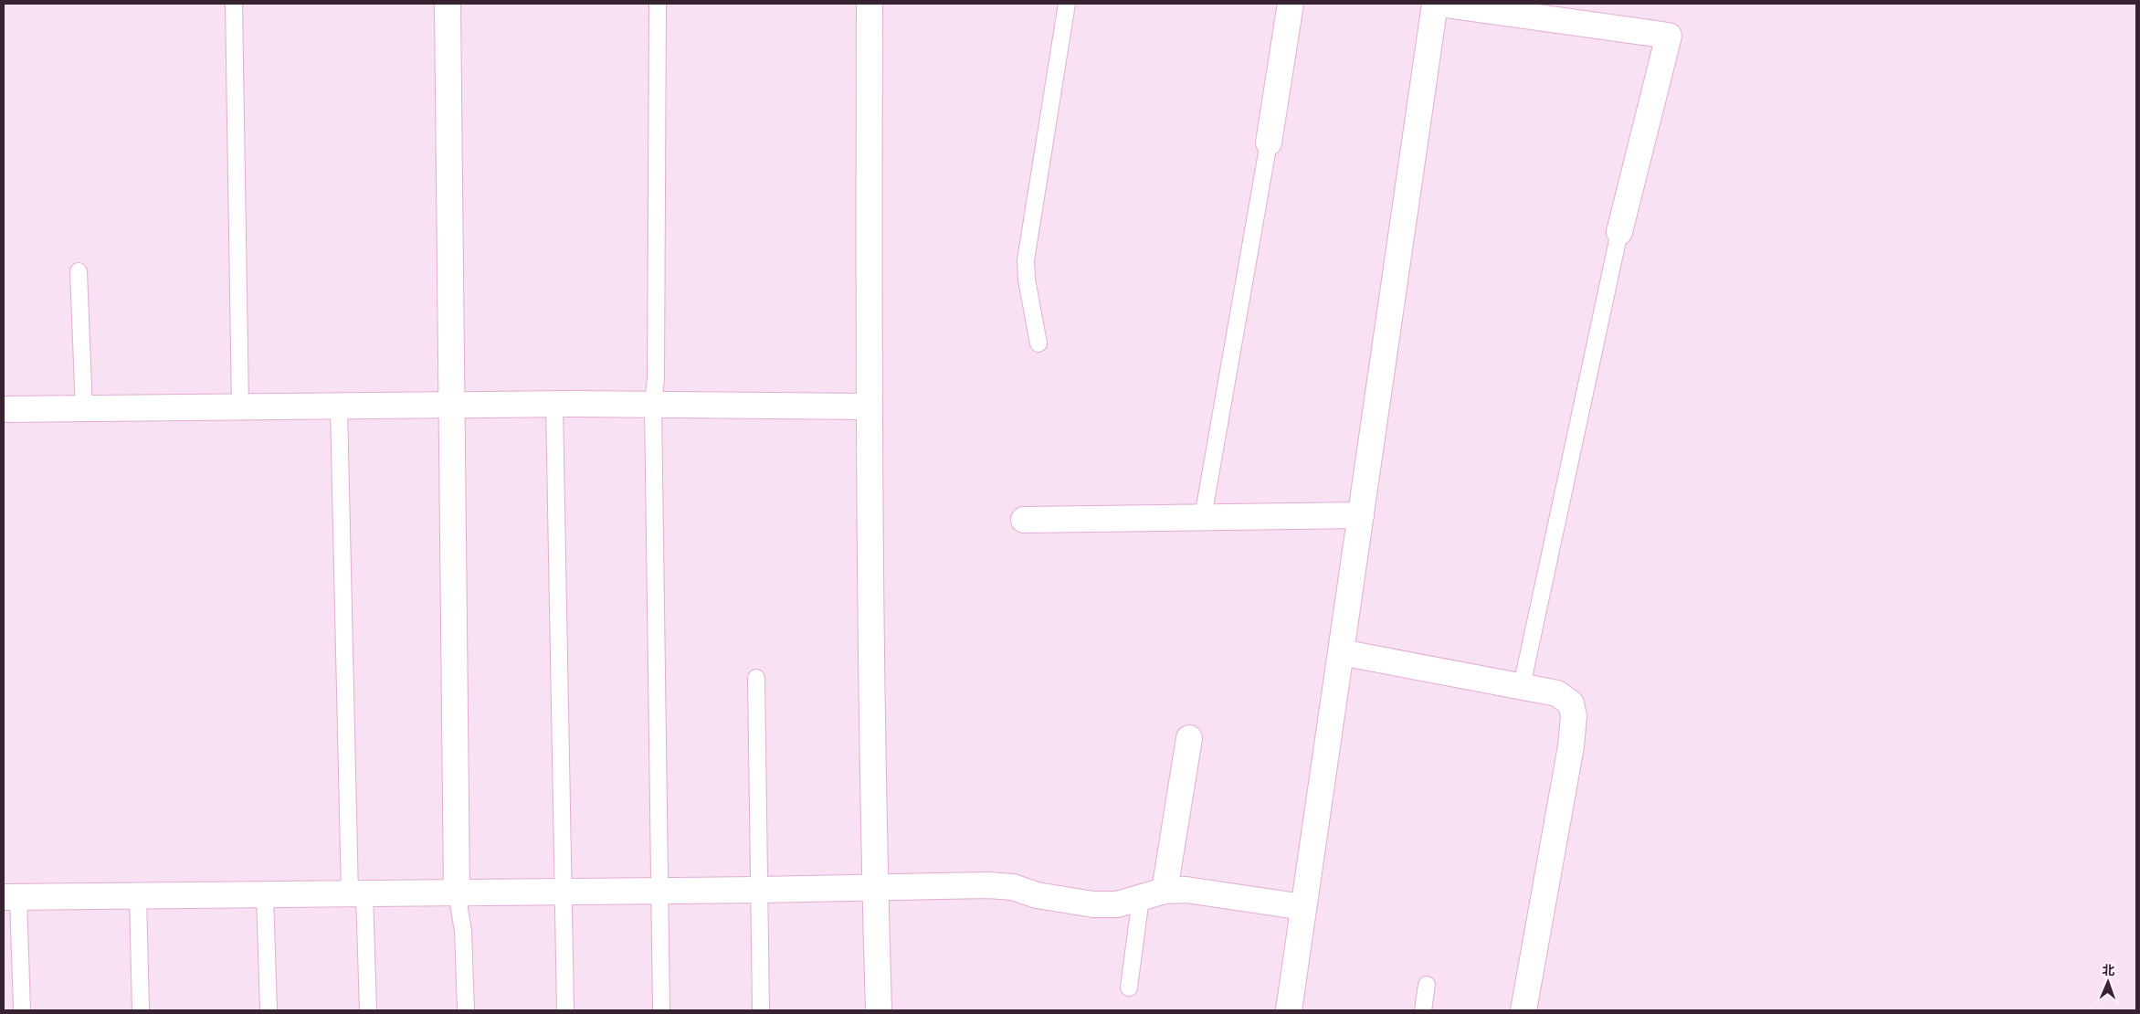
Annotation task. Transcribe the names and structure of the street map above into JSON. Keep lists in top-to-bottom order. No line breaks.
{"north":"top"}
